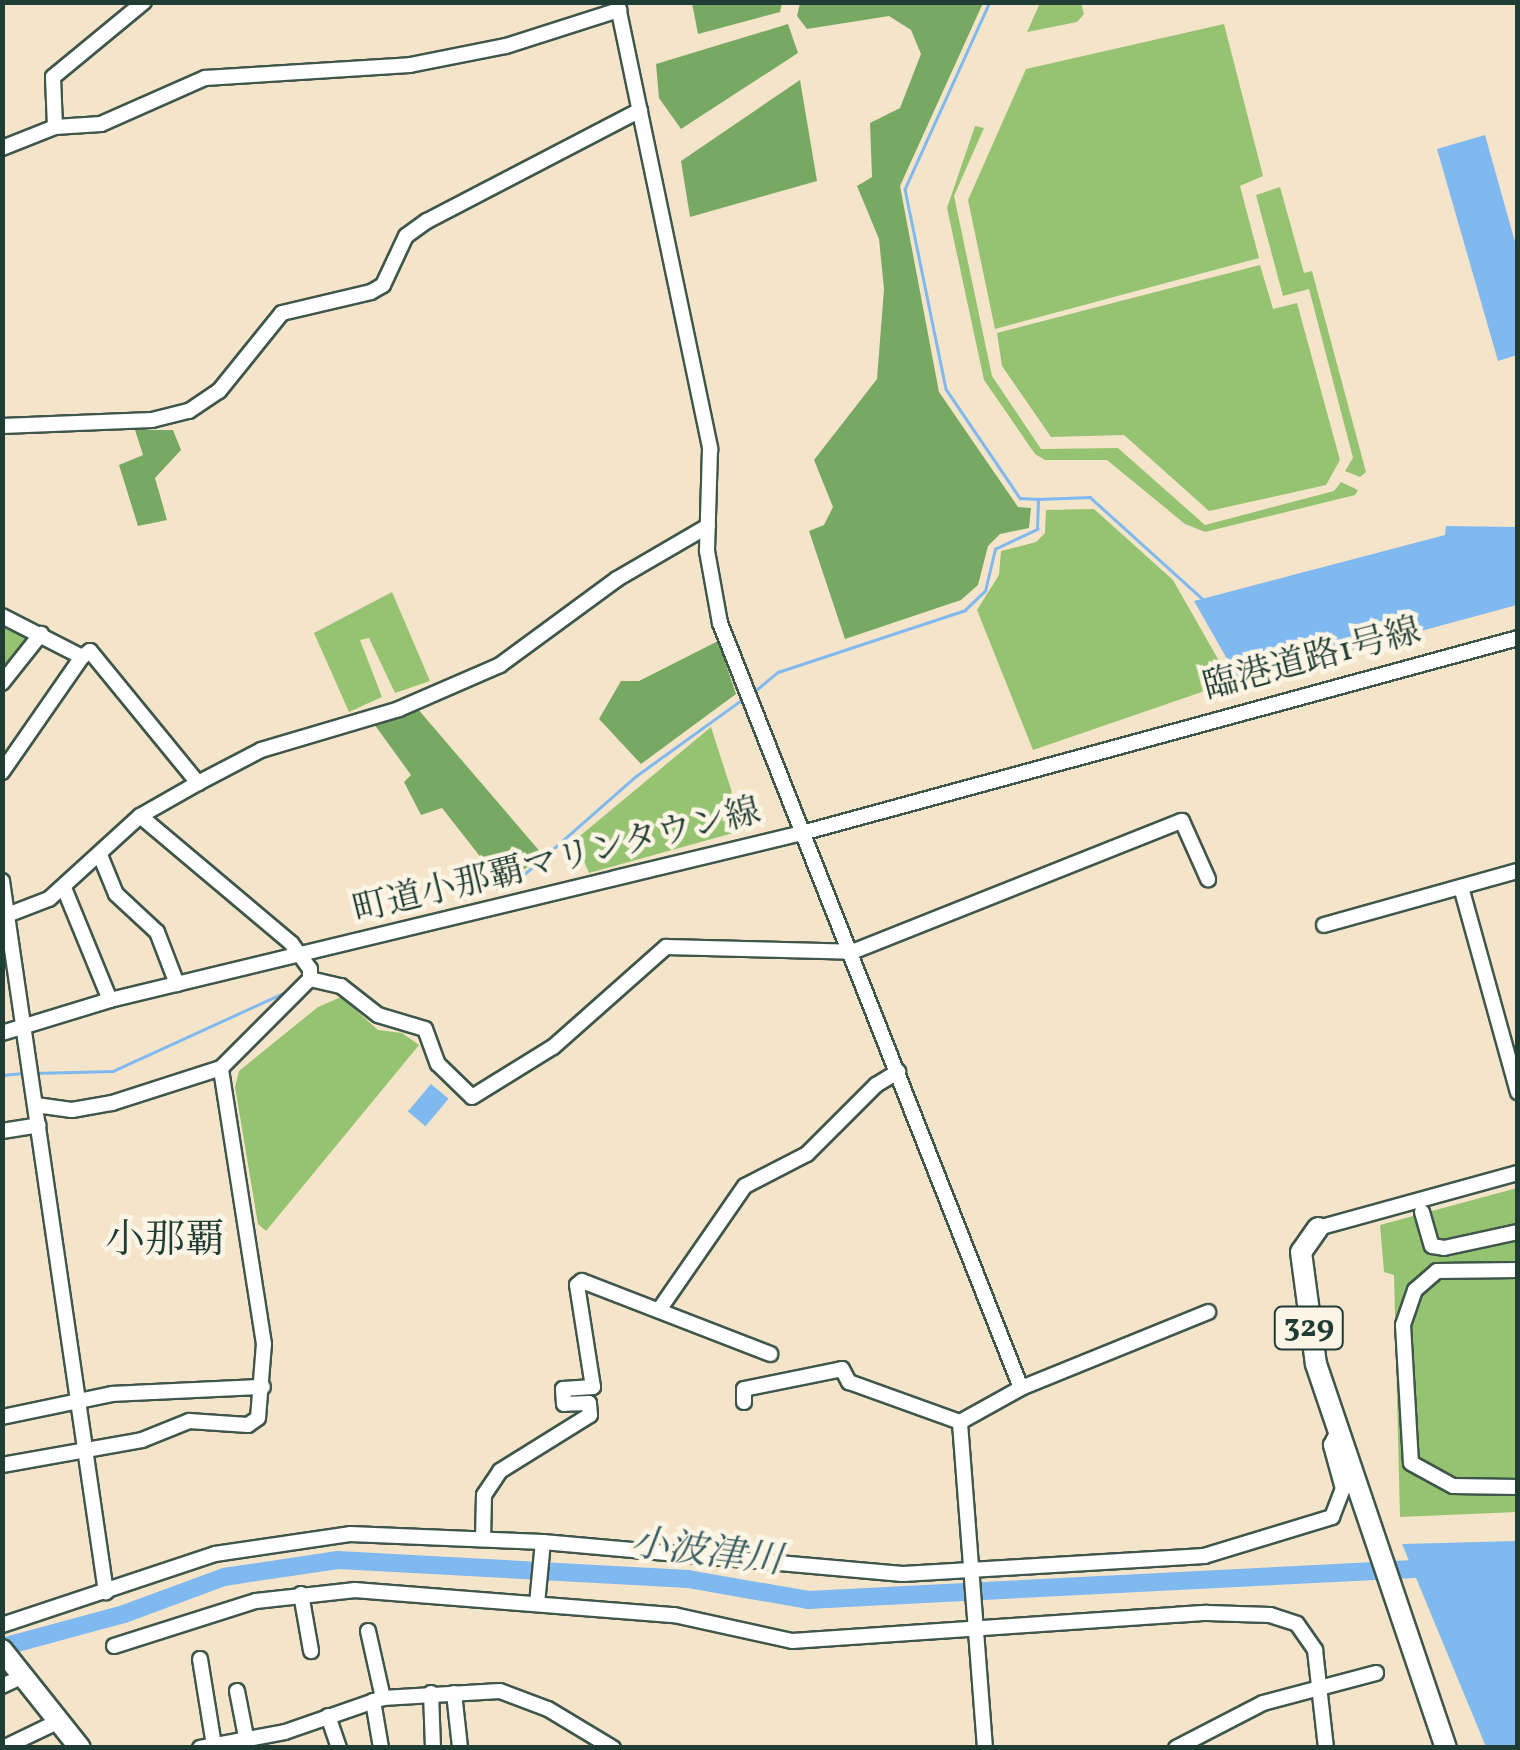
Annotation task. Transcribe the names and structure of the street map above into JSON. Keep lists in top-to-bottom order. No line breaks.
{"streets":{"highway":["329"],"street":["臨港道路1号線","町道小那覇マリンタウン線"]},"crossings":[["臨港道路1号線","町道小那覇マリンタウン線"]],"districts":["小那覇"],"water":["小波津川"]}
